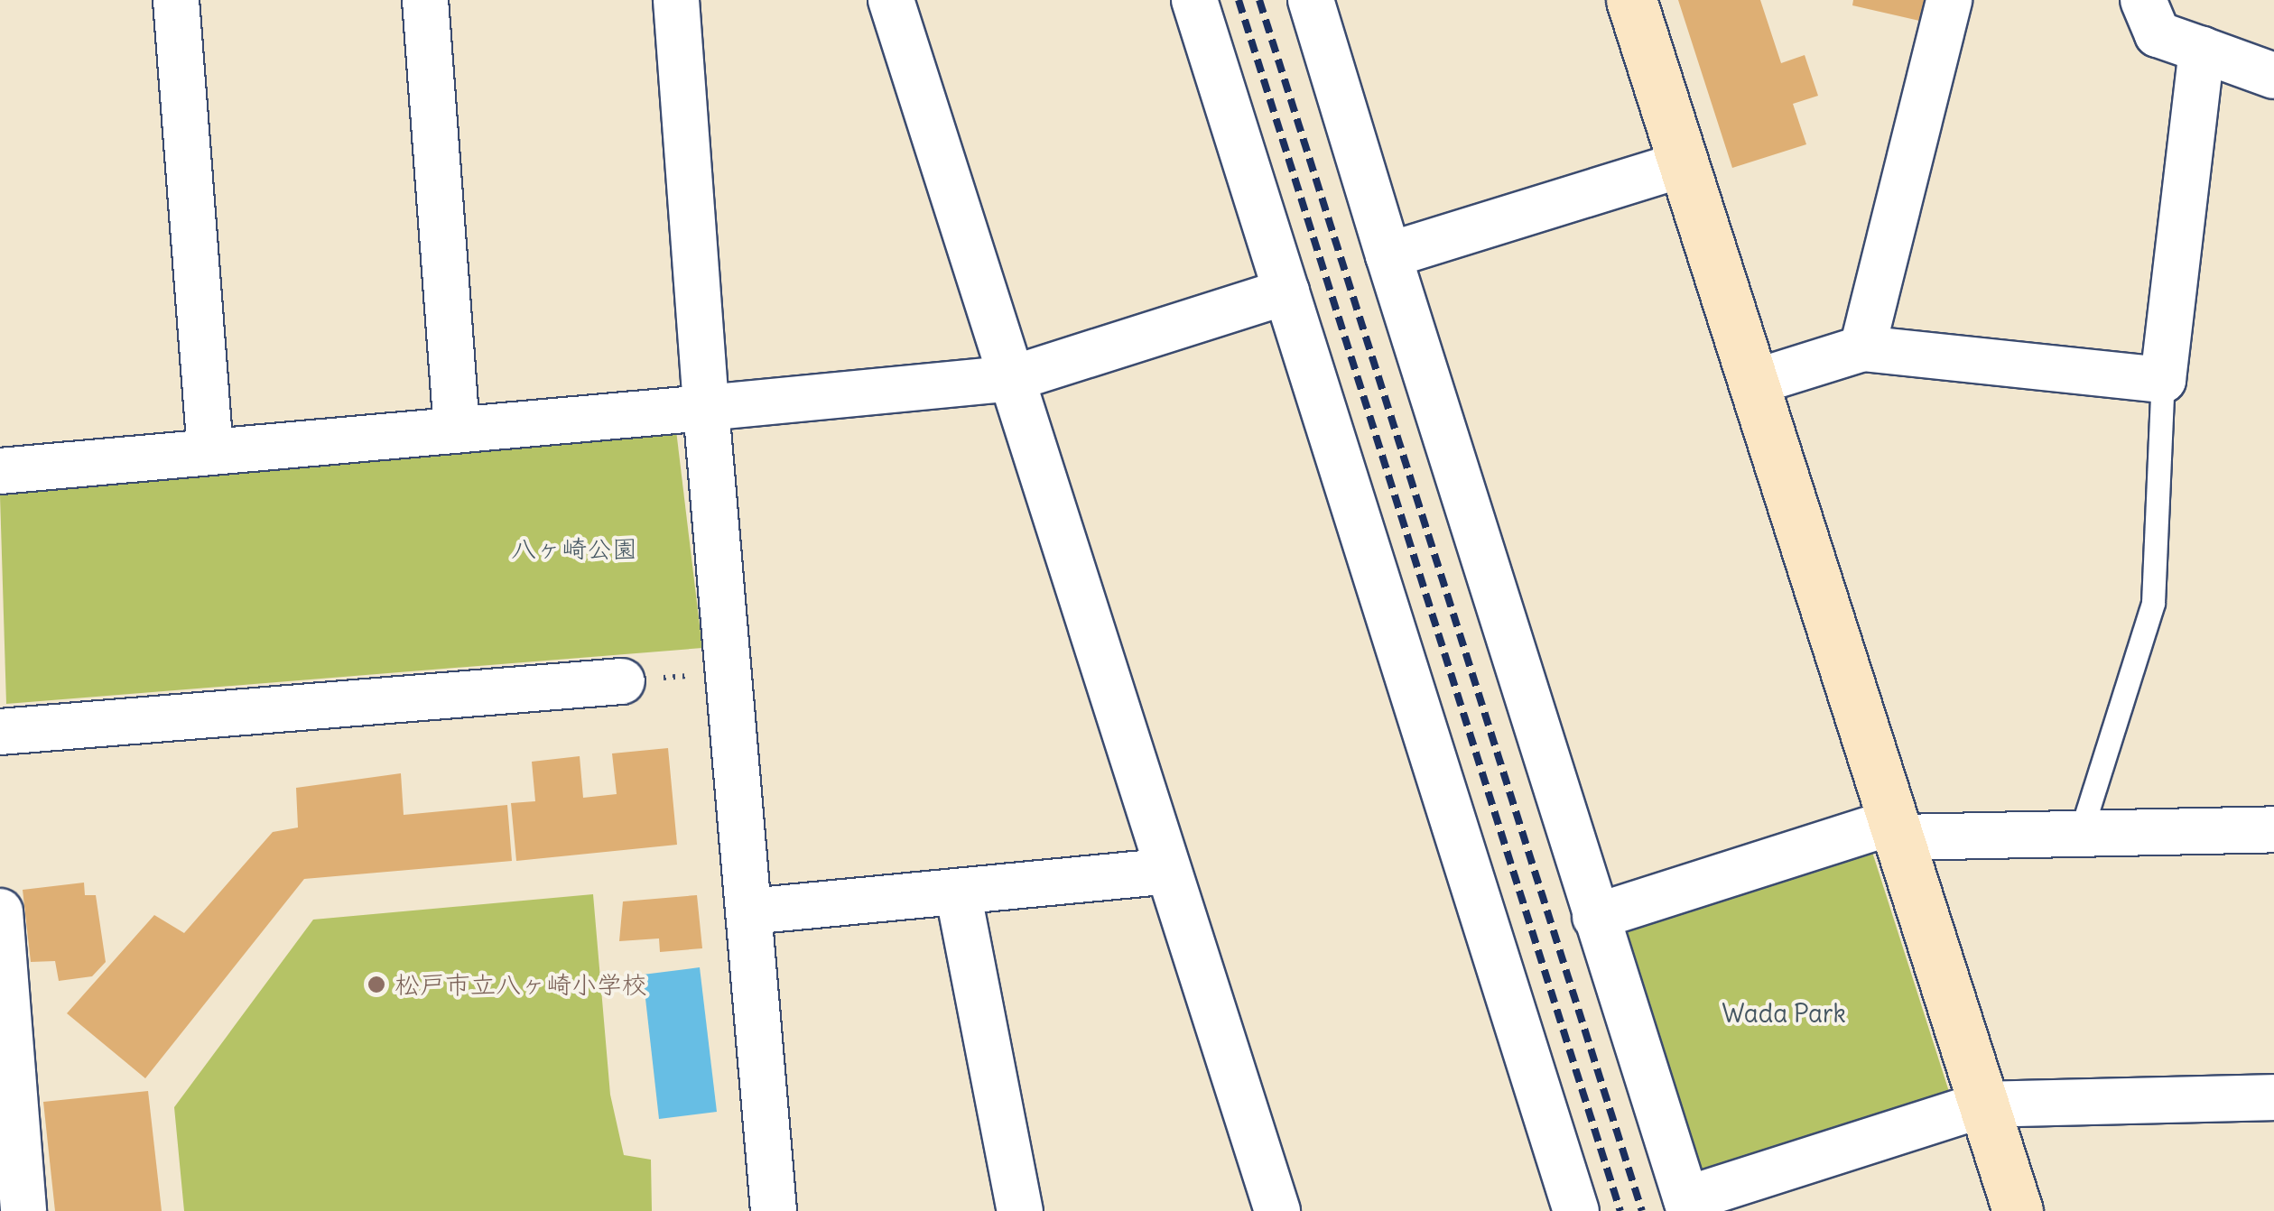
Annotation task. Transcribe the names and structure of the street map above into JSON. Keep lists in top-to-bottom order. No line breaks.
{"parks":["八ヶ崎公園","Wada Park"],"places":["松戸市立八ヶ崎小学校"]}
